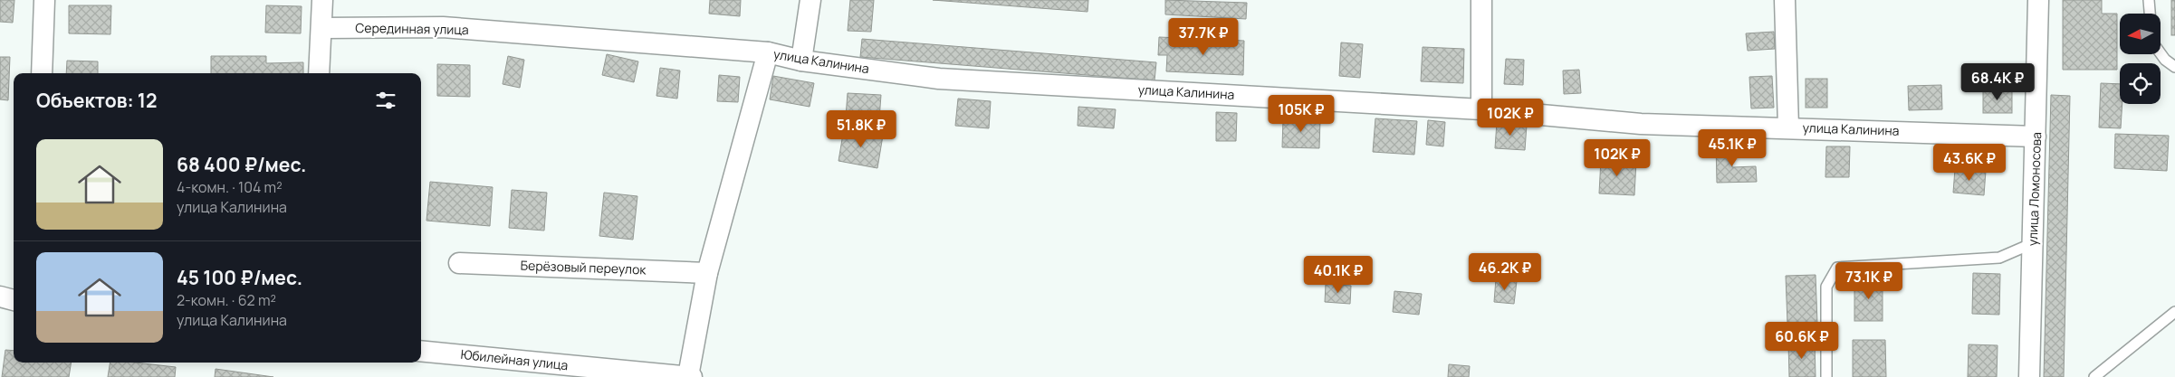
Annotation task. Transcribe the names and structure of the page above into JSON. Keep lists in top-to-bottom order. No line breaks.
{"streets":{"street":["Серединная улица","улица Калинина","улица Ломоносова","Берёзовый переулок","Юбилейная улица"]},"crossings":[["Серединная улица","улица Калинина"],["улица Калинина","улица Ломоносова"]],"north":"left","page":{"price":["37.7K ₽","68.4K ₽","105K ₽","102K ₽","51.8K ₽","45.1K ₽","102K ₽","43.6K ₽","46.2K ₽","40.1K ₽","73.1K ₽","60.6K ₽"],"heading":"Объектов: 12","list":[{"name":"68 400 ₽/мес.","note":"4-комн. · 104 m² · улица Калинина"},{"name":"45 100 ₽/мес.","note":"2-комн. · 62 m² · улица Калинина"}]}}
